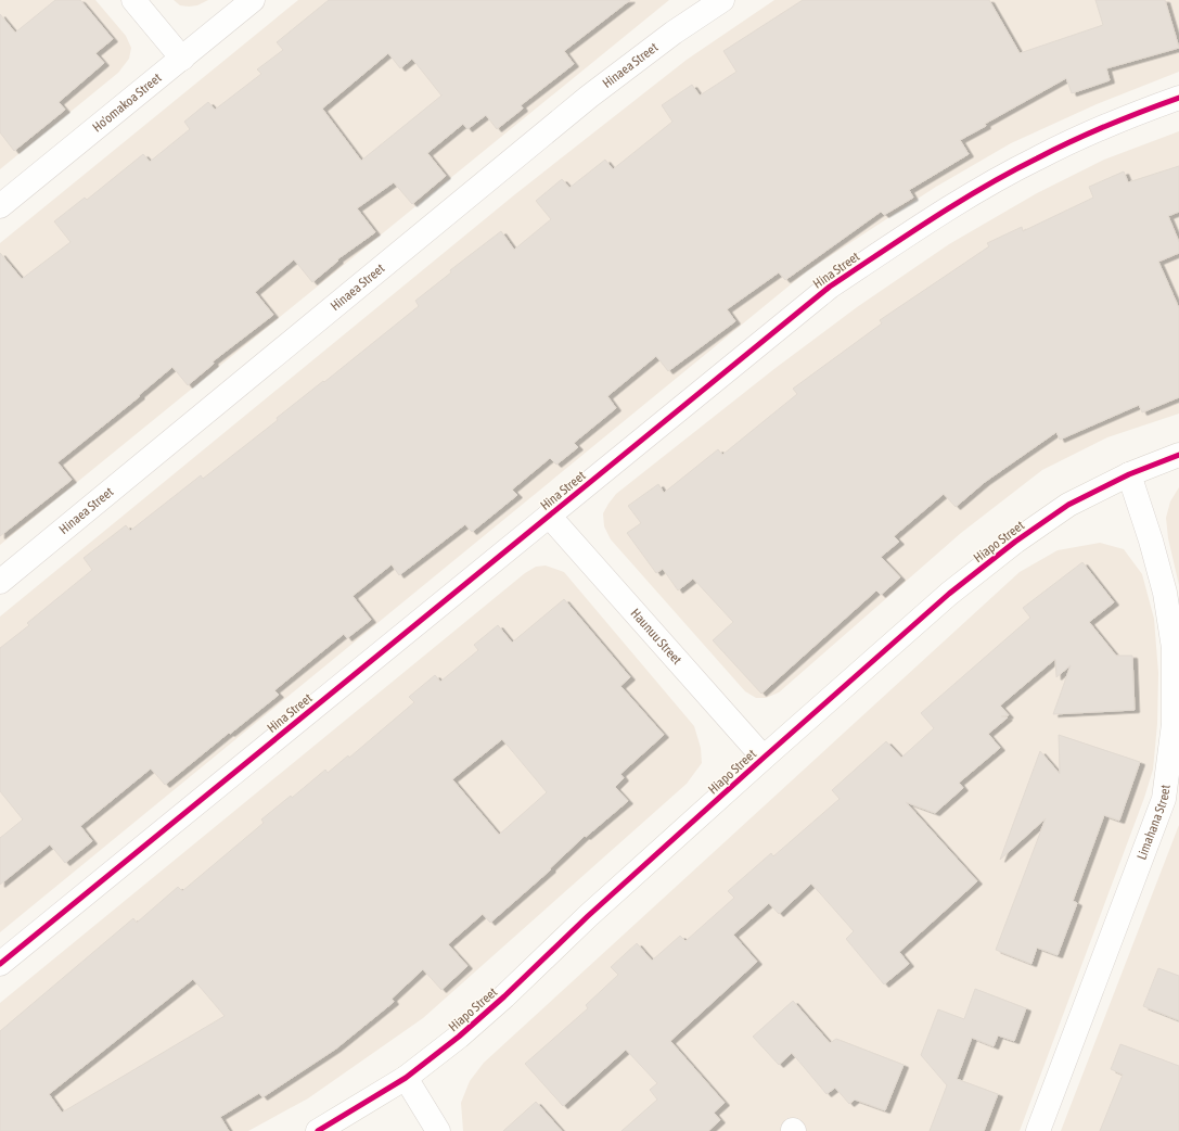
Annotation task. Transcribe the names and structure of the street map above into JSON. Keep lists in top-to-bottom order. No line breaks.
{"streets":{"street":["Hinaea Street","Ho'omakoa Street","Hina Street","Hiapo Street","Haunuu Street","Limahana Street"]},"crossings":[["Hina Street","Haunuu Street"],["Hiapo Street","Haunuu Street"],["Hiapo Street","Limahana Street"]]}
